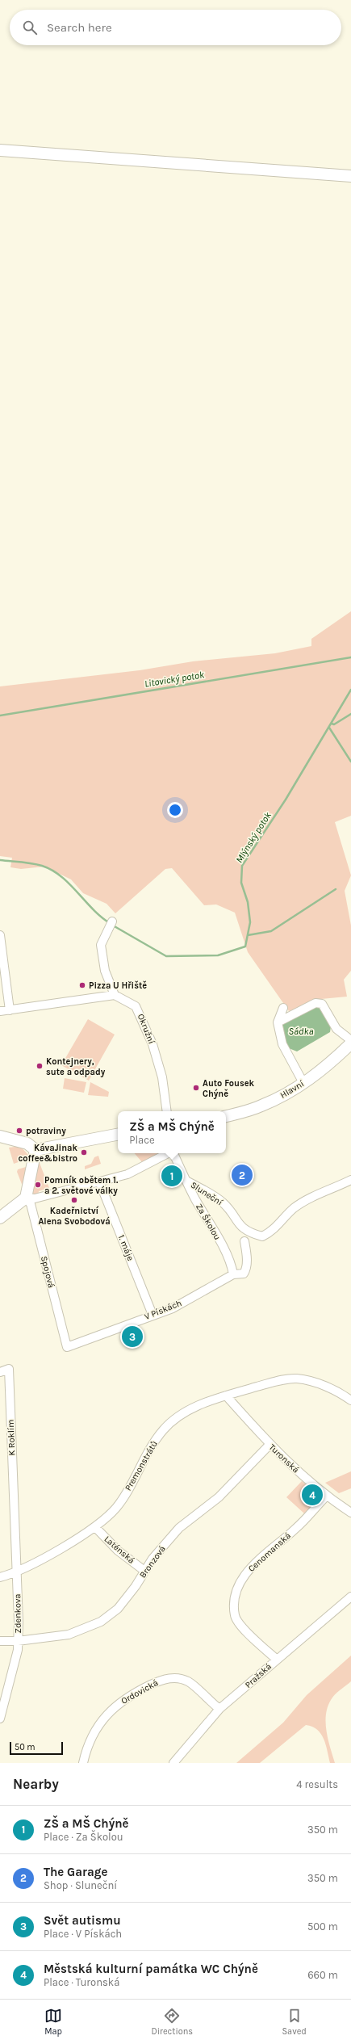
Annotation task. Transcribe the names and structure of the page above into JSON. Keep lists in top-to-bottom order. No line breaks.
{"streets":{"street":["Okružní","Hlavní","Sluneční","Za Školou","1. máje","Spojová","V Pískách","K Roklím","Turonská","Premonstrátů","Laténská","Cenomanská","Bronzová","Zdenkova","Pražská","Ordovická"]},"crossings":[["Sluneční","Za Školou"],["Za Školou","V Pískách"],["1. máje","V Pískách"],["Spojová","V Pískách"],["K Roklím","Zdenkova"],["Turonská","Premonstrátů"],["Turonská","Cenomanská"],["Turonská","Bronzová"],["Premonstrátů","Laténská"],["Premonstrátů","Zdenkova"],["Laténská","Bronzová"],["Cenomanská","Pražská"],["Bronzová","Zdenkova"],["Pražská","Ordovická"]],"water":["Litovický potok","Mlýnský potok","Sádka"],"places":["Pizza U Hřiště","Kontejnery, sute a odpady","Auto Fousek Chýně","potraviny","KávaJinak coffee&bistro","Pomník obětem 1. a 2. světové války","Kadeřnictví Alena Svobodová"],"scale_bar":"50 m","page":{"search":"Search here","popup":["ZŠ a MŠ Chýně","Place"],"pins":["2","1","3","4"],"scale":"50 m","heading":["Nearby","4 results"],"list":[{"mark":"1","name":"ZŠ a MŠ Chýně","note":"Place · Za Školou","value":"350 m"},{"mark":"2","name":"The Garage","note":"Shop · Sluneční","value":"350 m"},{"mark":"3","name":"Svět autismu","note":"Place · V Pískách","value":"500 m"},{"mark":"4","name":"Městská kulturní památka WC Chýně","note":"Place · Turonská","value":"660 m"}],"nav":["Map","Directions","Saved"]}}
